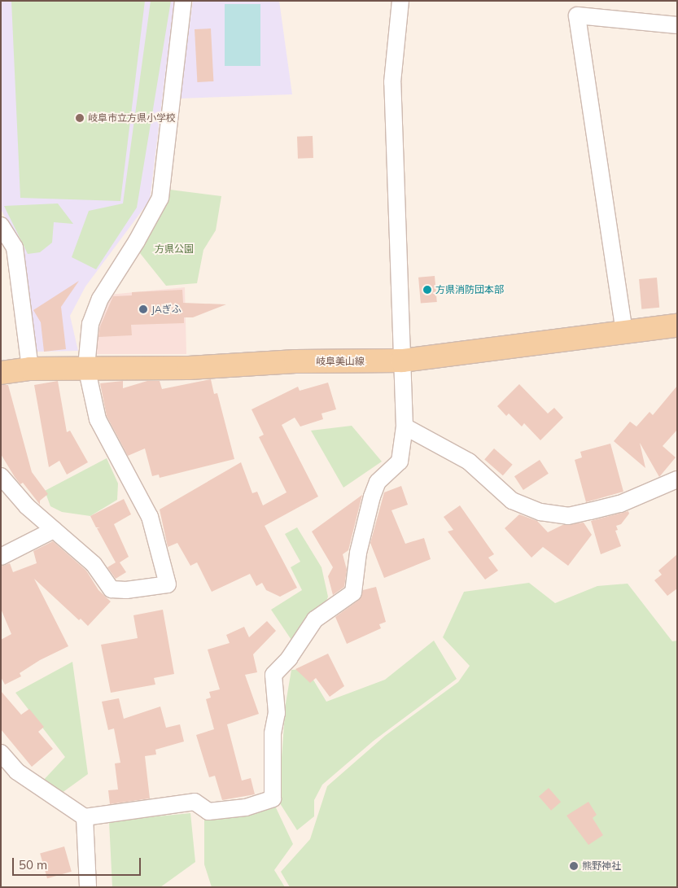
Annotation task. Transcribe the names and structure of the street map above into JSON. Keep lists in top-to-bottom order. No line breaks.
{"streets":{"main road":["岐阜美山線"]},"parks":["方県公園"],"places":["岐阜市立方県小学校","方県消防団本部","JAぎふ","熊野神社"],"scale_bar":"50 m"}
